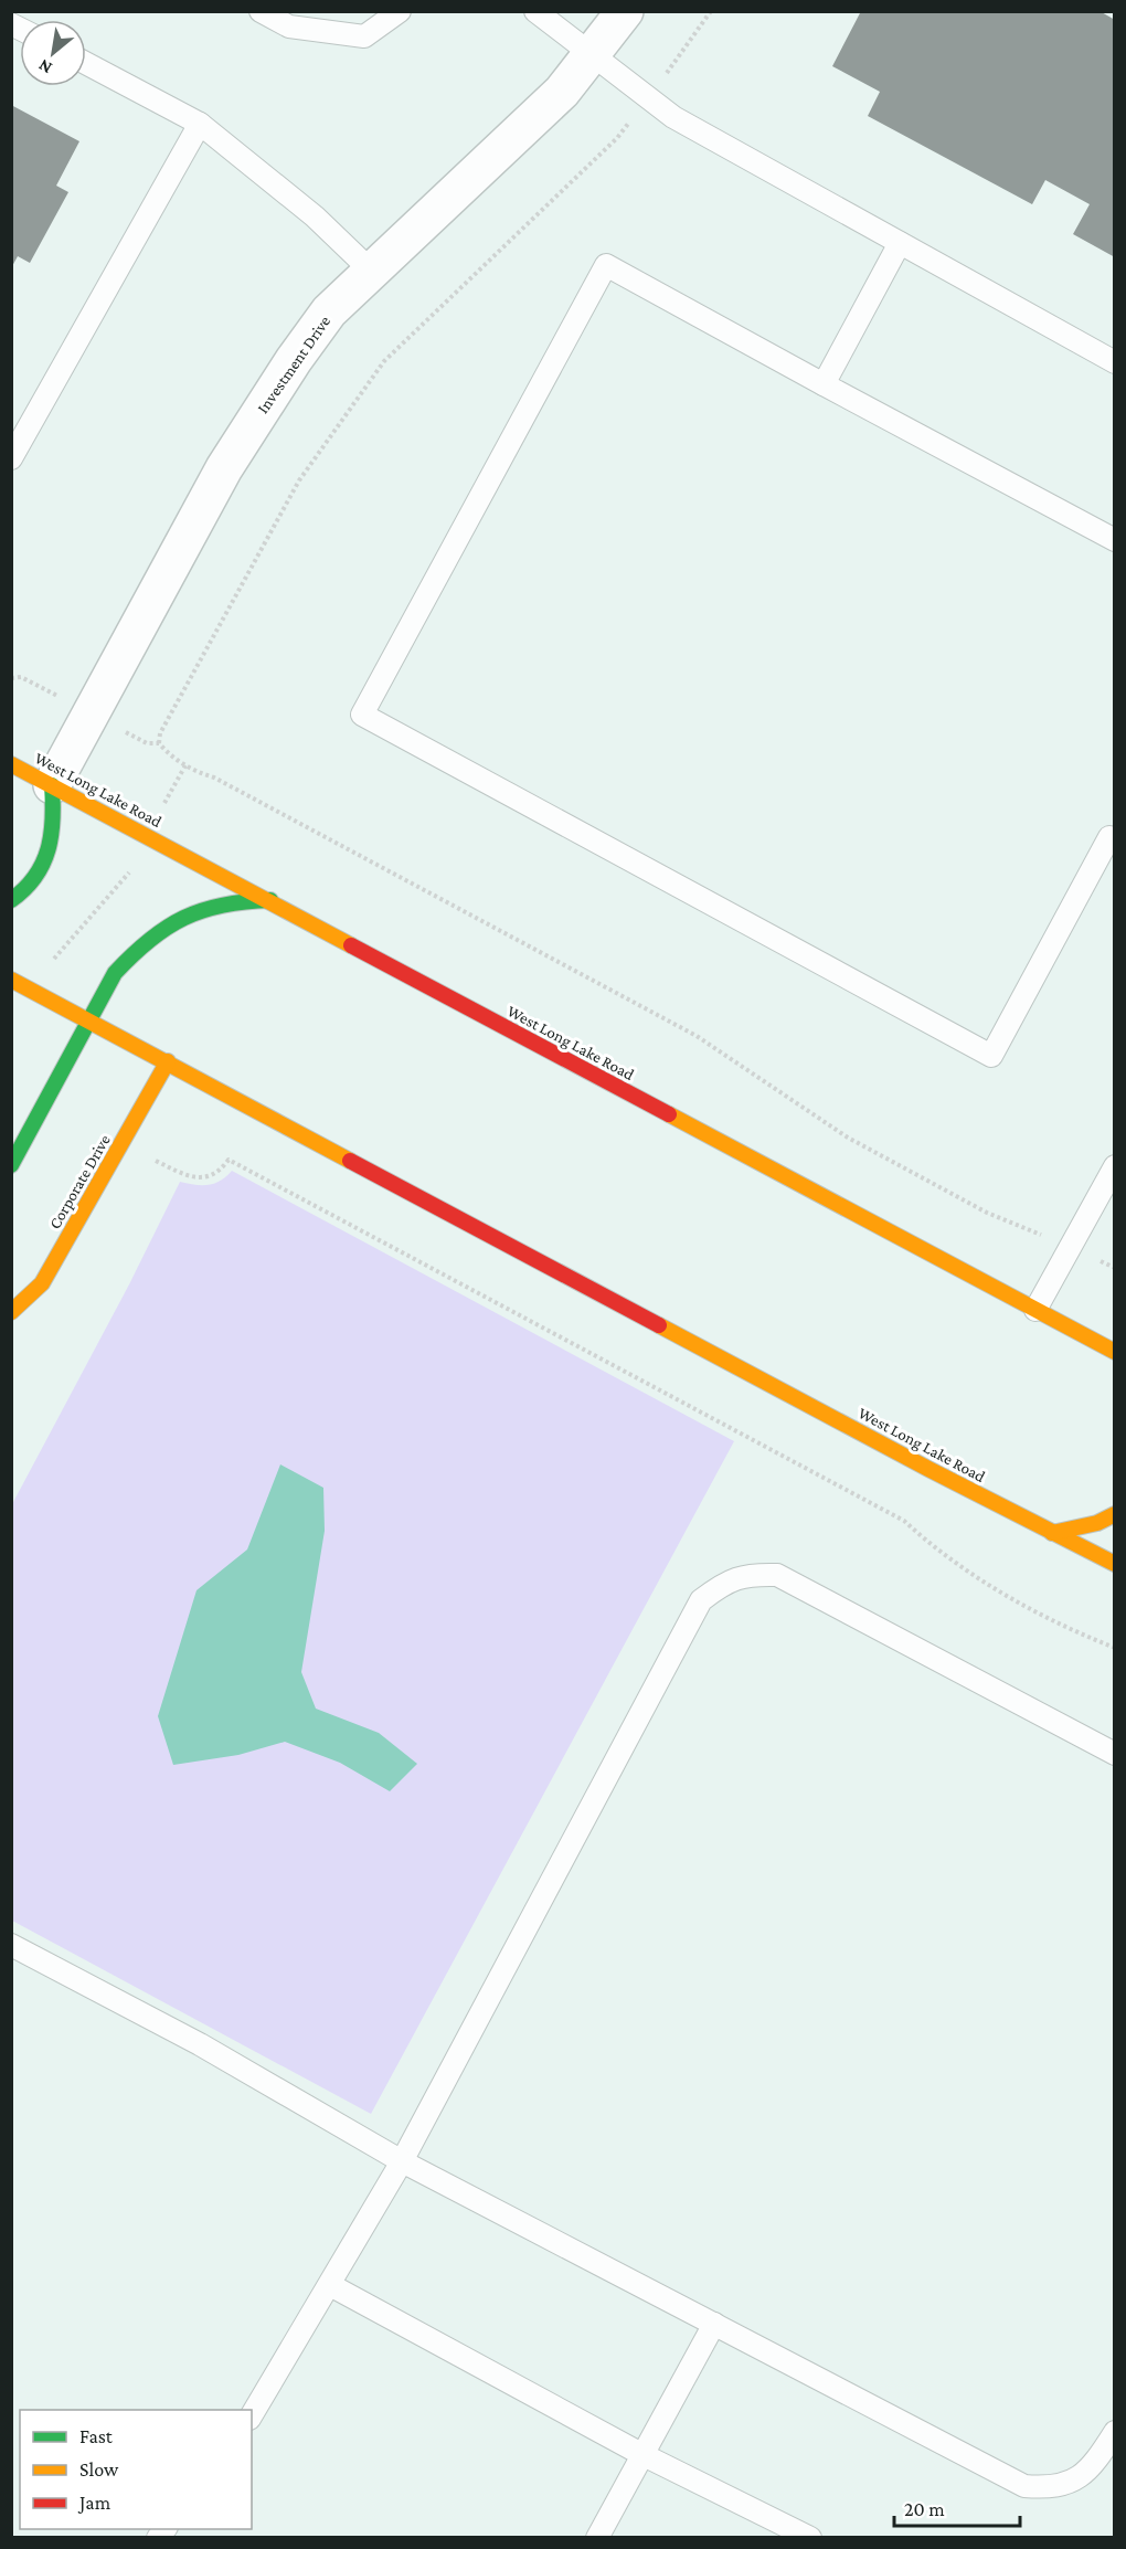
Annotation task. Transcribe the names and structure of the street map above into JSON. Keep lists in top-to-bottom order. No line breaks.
{"streets":{"main road":["West Long Lake Road","Corporate Drive"],"street":["Investment Drive"]},"crossings":[["Investment Drive","West Long Lake Road"],["West Long Lake Road","Corporate Drive"]],"legend":["Fast","Slow","Jam"],"scale_bar":"20 m","north":"bottom left"}
